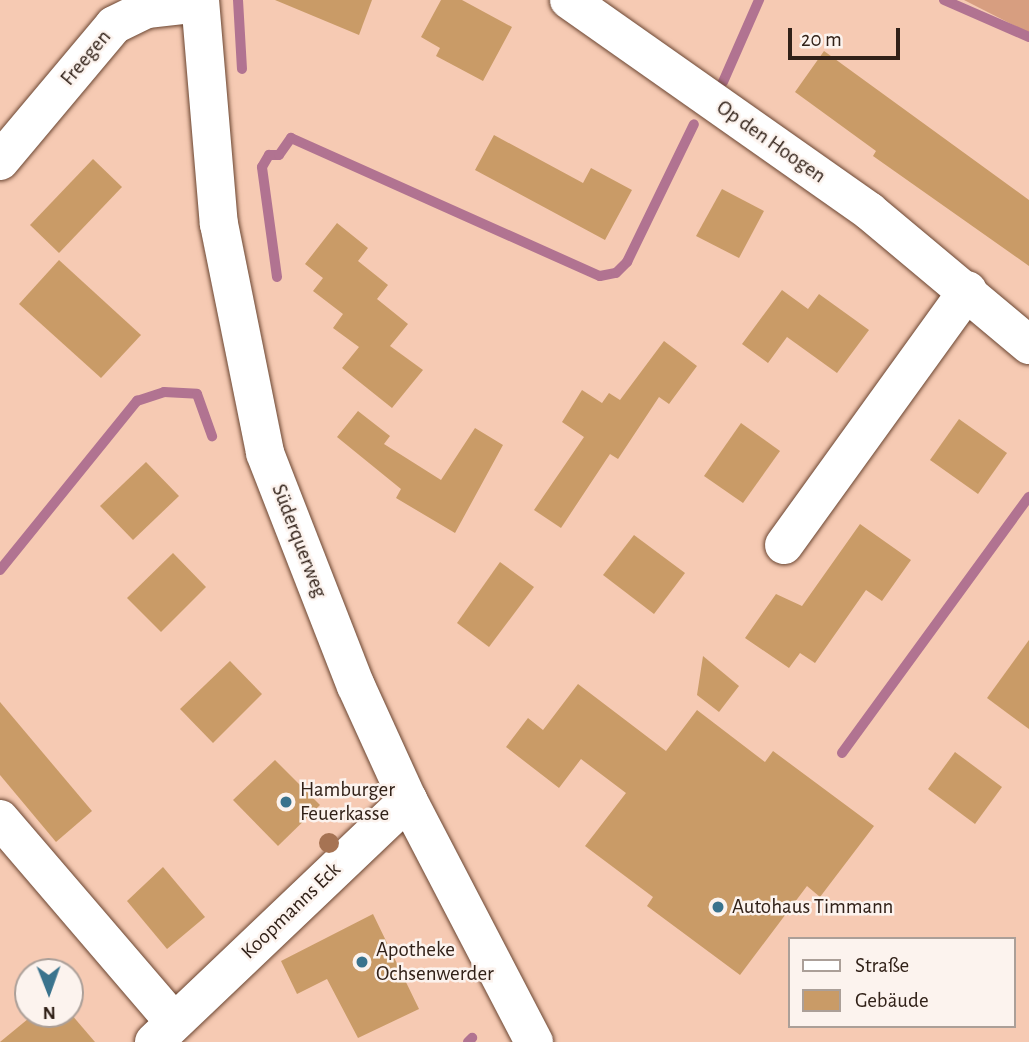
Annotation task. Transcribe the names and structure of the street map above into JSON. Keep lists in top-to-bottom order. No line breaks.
{"streets":{"street":["Freegen","Op den Hoogen","Süderquerweg","Koopmanns Eck"]},"crossings":[["Freegen","Süderquerweg"],["Süderquerweg","Koopmanns Eck"]],"places":["Hamburger Feuerkasse","Autohaus Timmann","Apotheke Ochsenwerder"],"legend":["Straße","Gebäude"],"scale_bar":"20 m","north":"bottom"}
